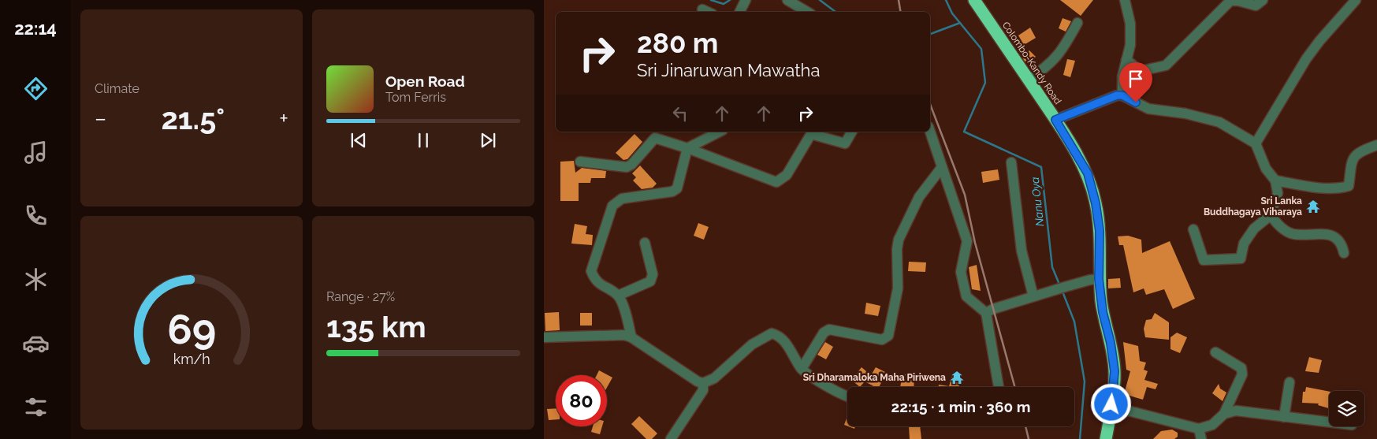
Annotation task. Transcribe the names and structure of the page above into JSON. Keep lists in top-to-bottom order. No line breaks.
{"streets":{"highway":["Colombo-Kandy Road"]},"water":["Nanu Oya"],"places":{"temple":["Sri Lanka Buddhagaya Viharaya","Sri Dharamaloka Maha Piriwena"]},"page":{"tabs":"22:14","tile":["Climate",["Range · 27%","135 km"]],"turn":["280 m","Sri Jinaruwan Mawatha"],"song":["Open Road","Tom Ferris"],"heat":["−","21.5°","+"],"limit":"80","trip":"22:15 · 1 min · 360 m","gauge":["69","km/h"]}}
